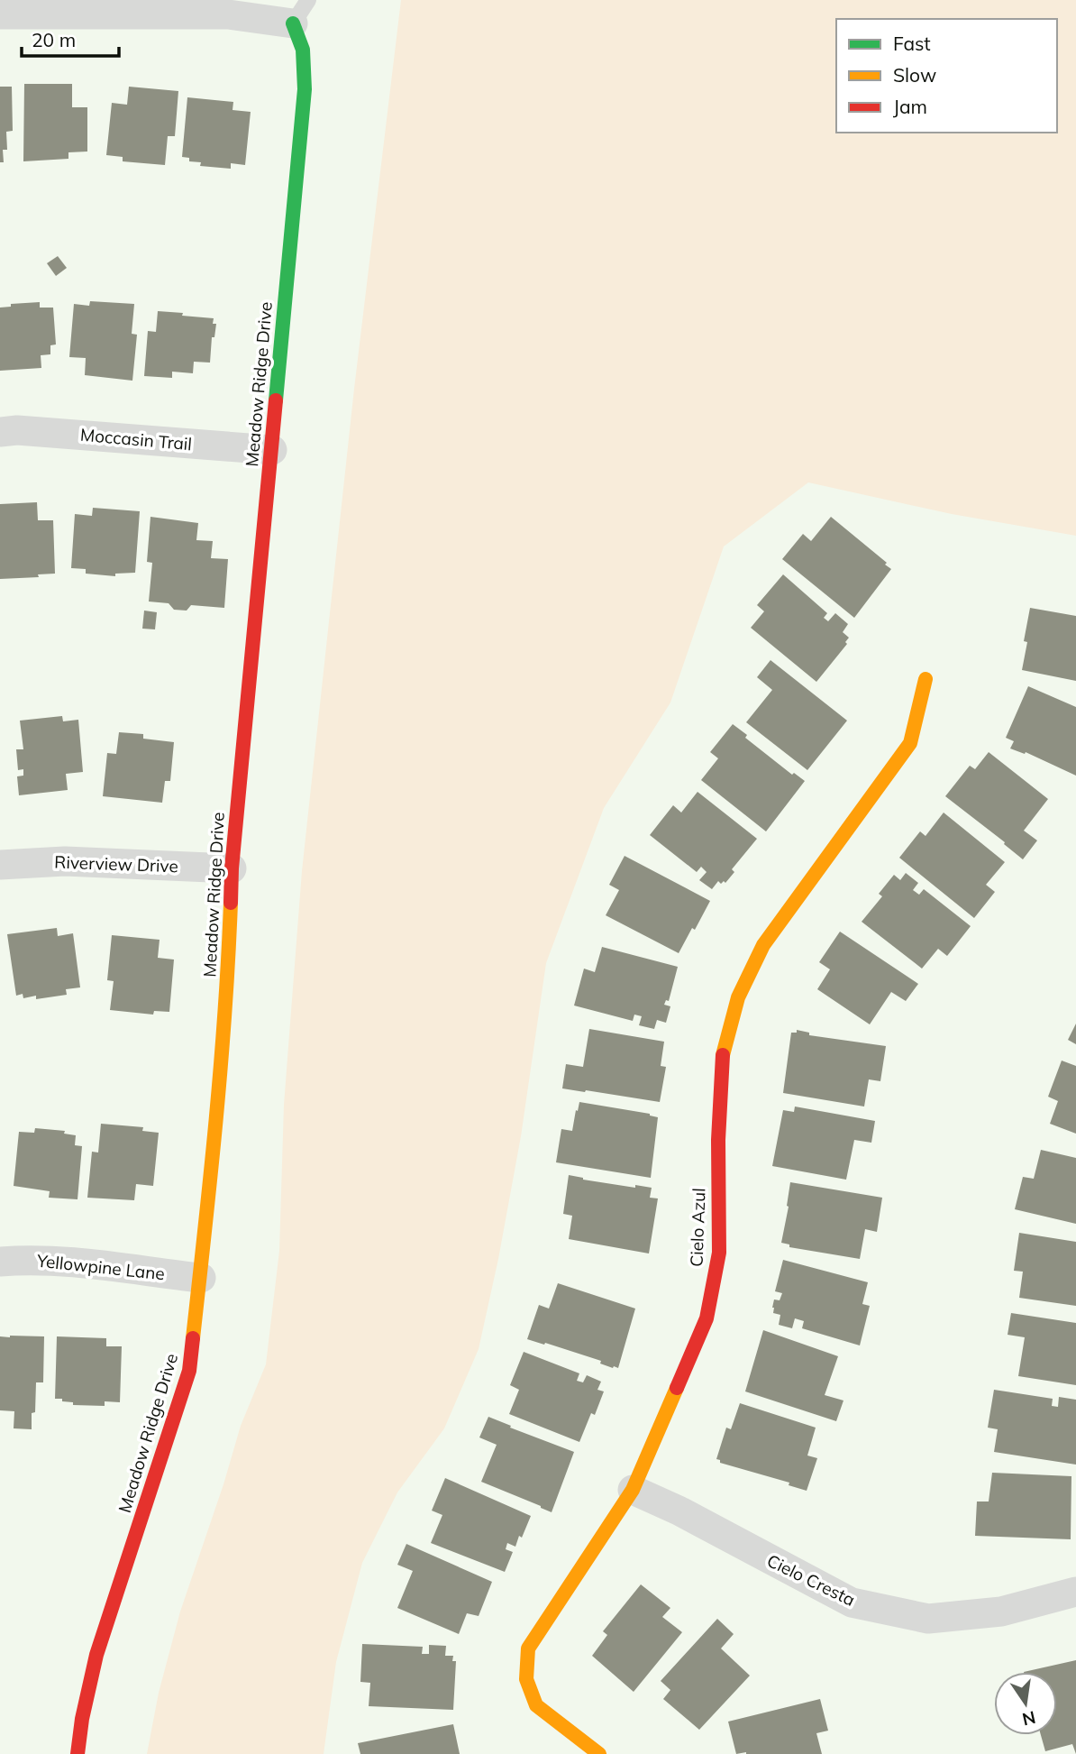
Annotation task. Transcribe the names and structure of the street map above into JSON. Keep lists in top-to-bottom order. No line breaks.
{"streets":{"street":["Meadow Ridge Drive","Moccasin Trail","Riverview Drive","Cielo Azul","Yellowpine Lane","Cielo Cresta"]},"crossings":[["Meadow Ridge Drive","Moccasin Trail"],["Meadow Ridge Drive","Riverview Drive"],["Meadow Ridge Drive","Yellowpine Lane"],["Cielo Azul","Cielo Cresta"]],"legend":["Fast","Slow","Jam"],"scale_bar":"20 m","north":"bottom"}
